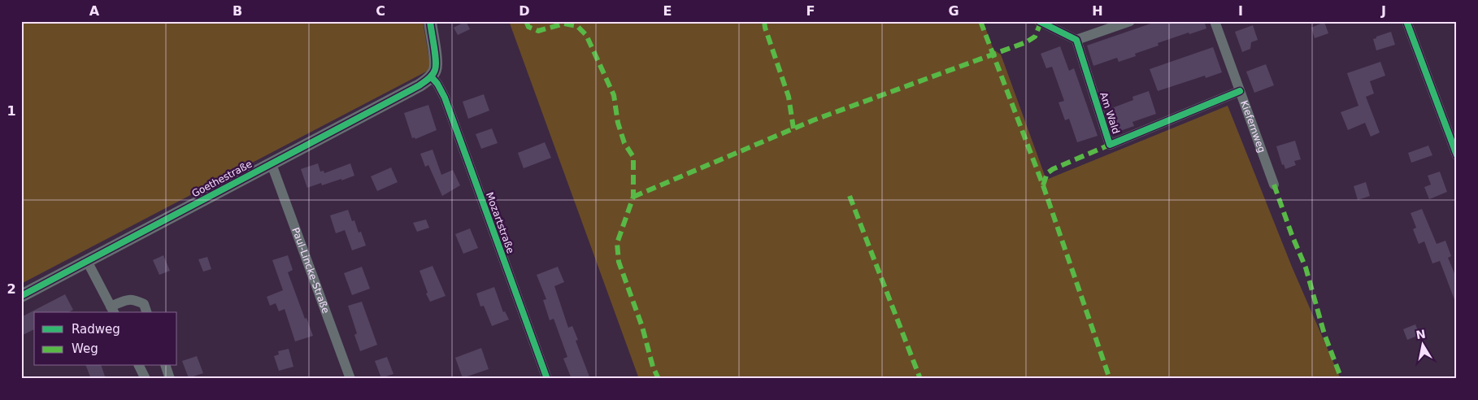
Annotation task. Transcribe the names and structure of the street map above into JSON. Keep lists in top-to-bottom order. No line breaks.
{"streets":{"street":["Am Wald","Kiefernweg","Goethestraße","Mozartstraße","Paul-Lincke-Straße"]},"crossings":[["Am Wald","Kiefernweg"],["Goethestraße","Mozartstraße"],["Goethestraße","Paul-Lincke-Straße"]],"legend":["Radweg","Weg"],"north":"top","grid":{"columns":["A","B","C","D","E","F","G","H","I","J"],"rows":["1","2"]}}
